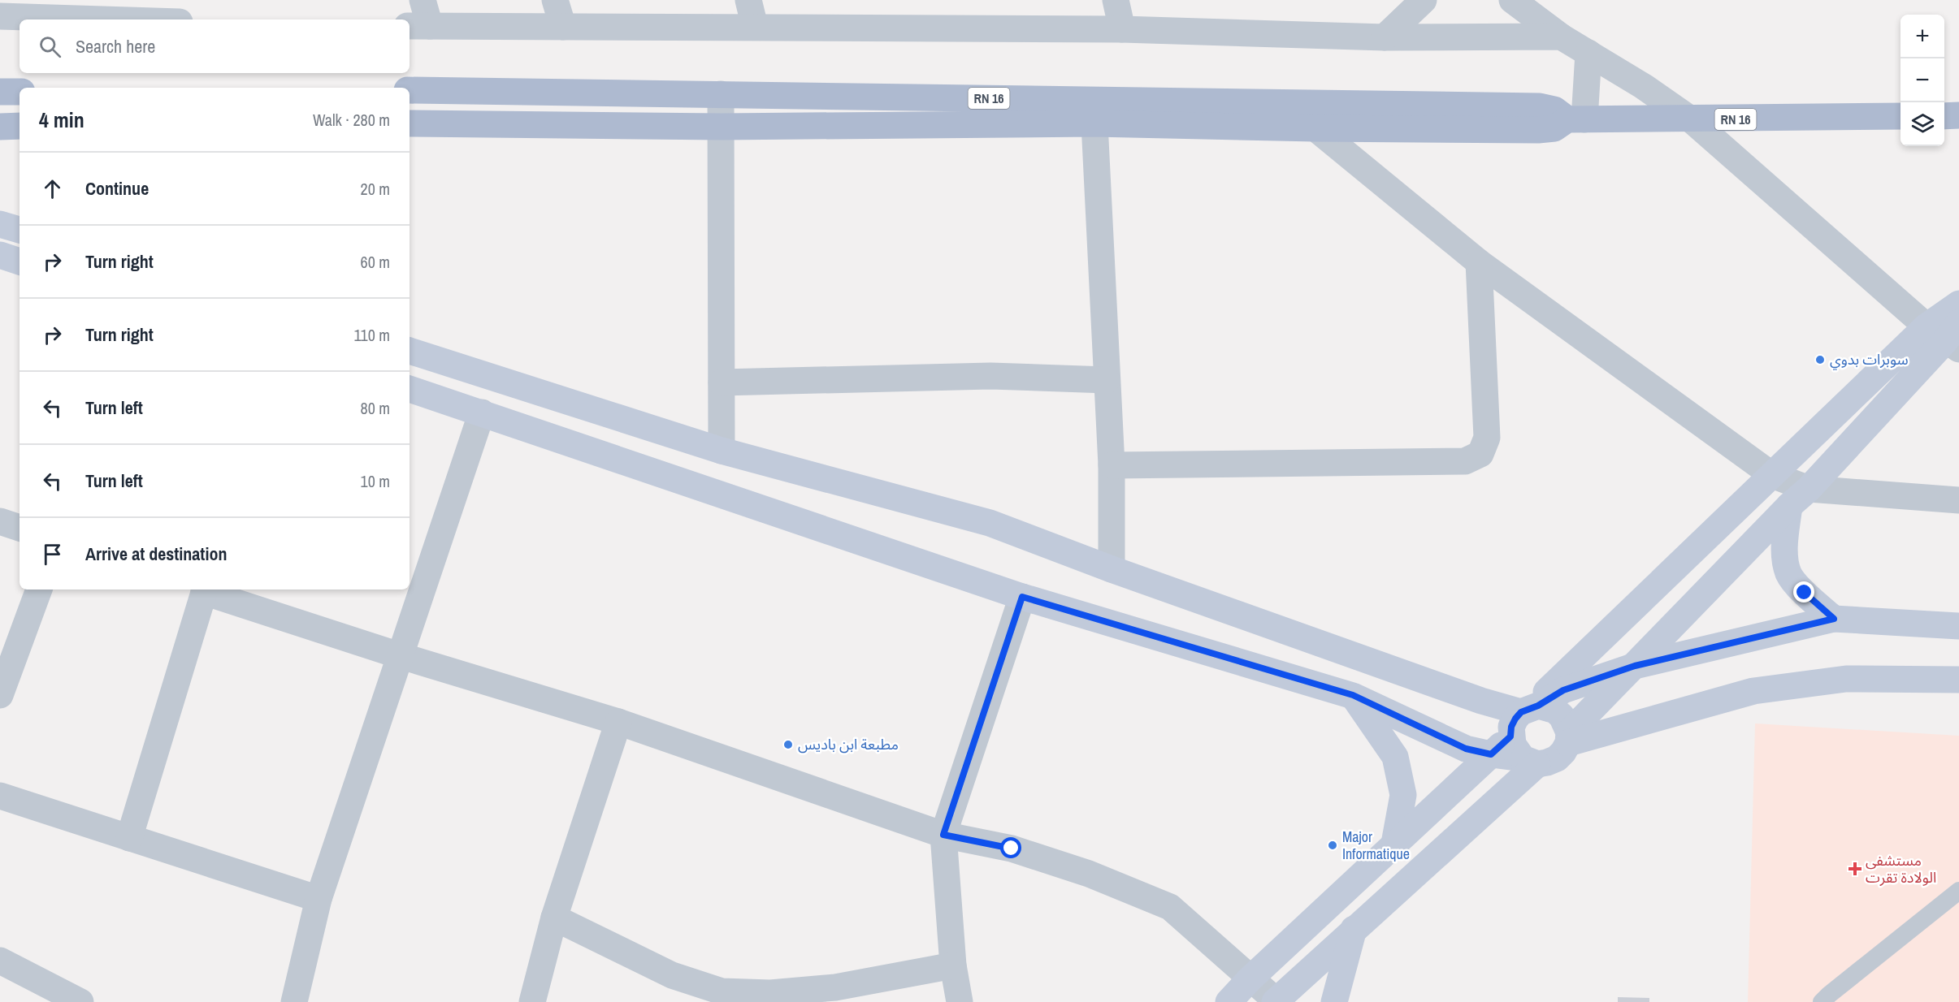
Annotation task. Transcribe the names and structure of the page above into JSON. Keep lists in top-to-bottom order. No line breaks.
{"streets":{"main road":["RN 16"]},"places":{"other":["سوبرات بدوي","مطبعة ابن باديس","Major Informatique"],"health":["مستشفى الولادة تقرت"]},"page":{"map_buttons":["+","−"],"search":"Search here","heading":["4 min","Walk · 280 m"],"list":[["Continue","20 m"],["Turn right","60 m"],["Turn right","110 m"],["Turn left","80 m"],["Turn left","10 m"],"Arrive at destination"]}}
